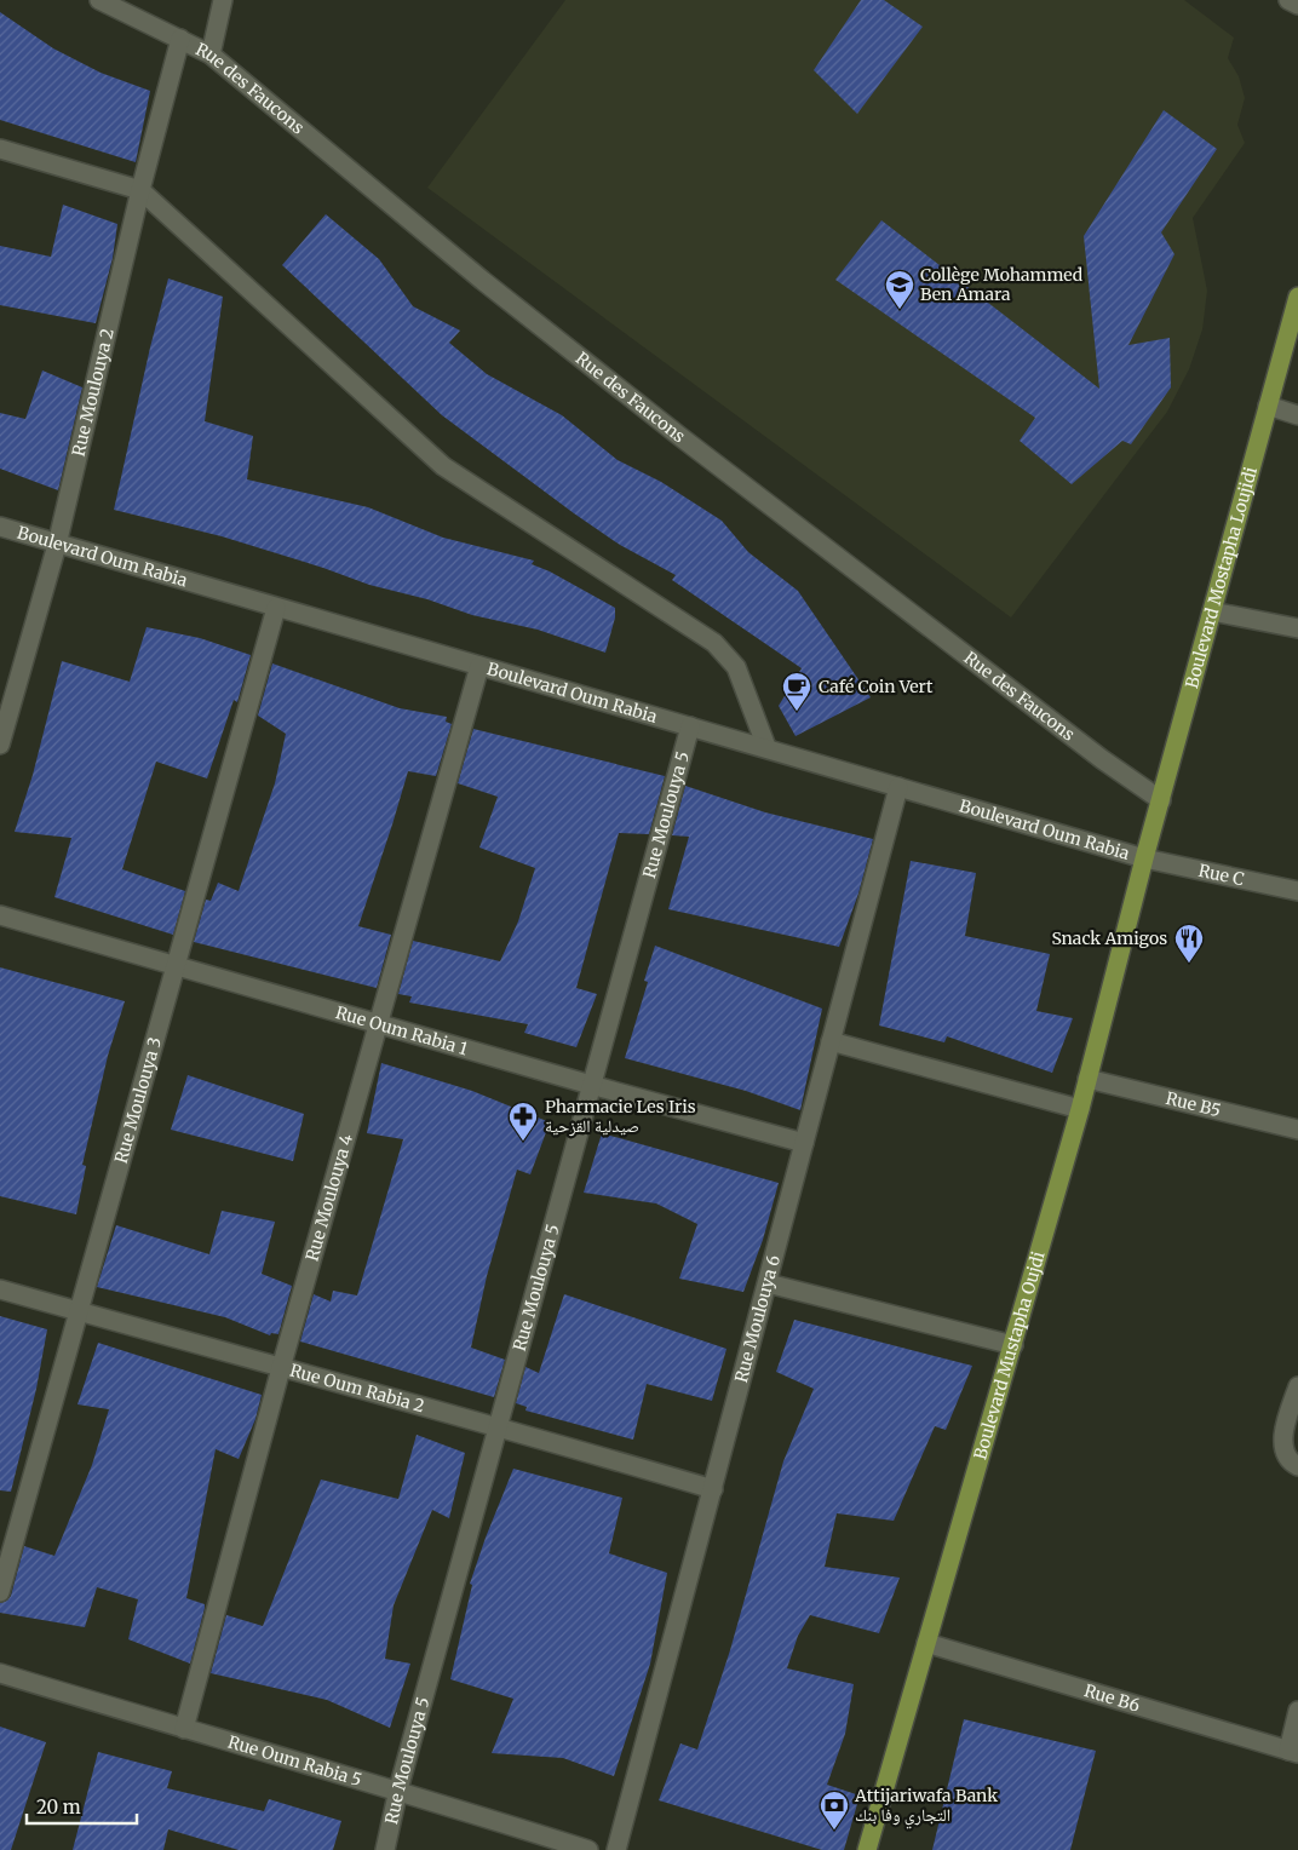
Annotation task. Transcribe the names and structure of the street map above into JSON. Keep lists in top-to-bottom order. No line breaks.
{"streets":{"main road":["Boulevard Mostapha Loujidi","Boulevard Mustapha Oujdi"],"street":["Rue des Faucons","Rue Moulouya 2","Boulevard Oum Rabia","Rue Moulouya 5","Rue C","Rue Oum Rabia 1","Rue Moulouya 3","Rue B5","Rue Moulouya 4","Rue Moulouya 6","Rue Oum Rabia 2","Rue B6","Rue Oum Rabia 5"]},"crossings":[["Rue des Faucons","Rue Moulouya 2"],["Rue des Faucons","Boulevard Mostapha Loujidi"],["Rue Moulouya 2","Boulevard Oum Rabia"],["Boulevard Oum Rabia","Boulevard Mostapha Loujidi"],["Boulevard Oum Rabia","Rue Moulouya 5"],["Boulevard Oum Rabia","Rue C"],["Boulevard Oum Rabia","Rue Moulouya 3"],["Boulevard Oum Rabia","Rue Moulouya 4"],["Boulevard Oum Rabia","Rue Moulouya 6"],["Boulevard Oum Rabia","Boulevard Mustapha Oujdi"],["Boulevard Mostapha Loujidi","Rue C"],["Boulevard Mostapha Loujidi","Boulevard Mustapha Oujdi"],["Rue Moulouya 5","Rue Oum Rabia 1"],["Rue Moulouya 5","Rue Oum Rabia 2"],["Rue Moulouya 5","Rue Oum Rabia 5"],["Rue C","Boulevard Mustapha Oujdi"],["Rue Oum Rabia 1","Rue Moulouya 3"],["Rue Oum Rabia 1","Rue Moulouya 4"],["Rue Oum Rabia 1","Rue Moulouya 6"],["Rue Moulouya 3","Rue Oum Rabia 2"],["Rue B5","Boulevard Mustapha Oujdi"],["Rue Moulouya 4","Rue Oum Rabia 2"],["Rue Moulouya 4","Rue Oum Rabia 5"],["Rue Moulouya 6","Rue Oum Rabia 2"],["Boulevard Mustapha Oujdi","Rue B6"]],"places":{"school or university":["Collège Mohammed Ben Amara"],"cafe":["Café Coin Vert"],"restaurant":["Snack Amigos"],"pharmacy":["Pharmacie Les Iris صيدلية القزحية"],"bank":["Attijariwafa Bank التجاري وفا بنك"]},"scale_bar":"20 m"}
